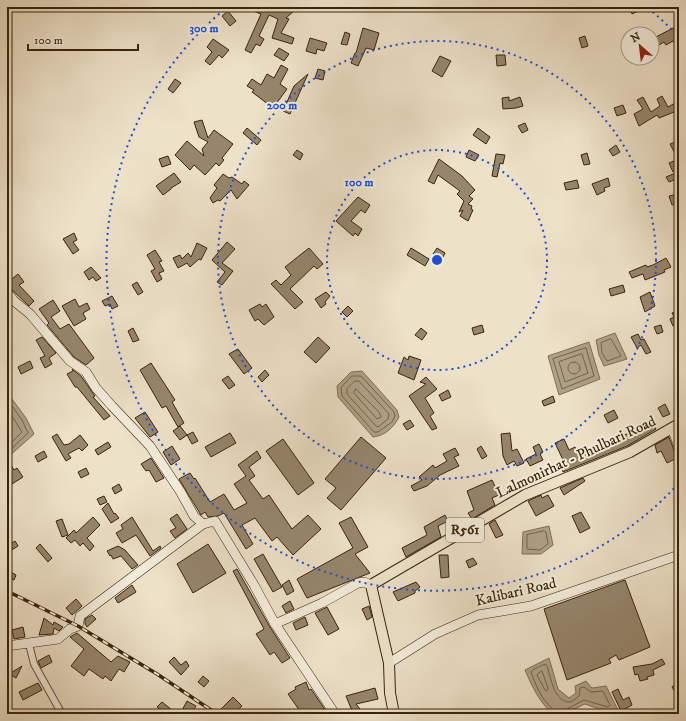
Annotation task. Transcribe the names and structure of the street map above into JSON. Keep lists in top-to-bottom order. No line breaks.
{"streets":{"main road":["Lalmonirhat - Phulbari Road","R561"],"street":["Kalibari Road"]},"scale_bar":"100 m","north":"top left","rings":["300 m","200 m","100 m"]}
